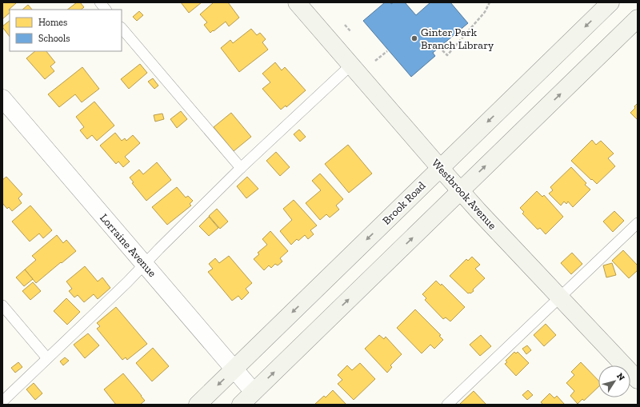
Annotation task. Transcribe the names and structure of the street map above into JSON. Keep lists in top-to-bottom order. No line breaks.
{"streets":{"main road":["Westbrook Avenue","Brook Road"],"street":["Lorraine Avenue"]},"crossings":[["Westbrook Avenue","Brook Road"],["Brook Road","Lorraine Avenue"]],"places":["Ginter Park Branch Library"],"legend":["Homes","Schools"],"north":"top right"}
